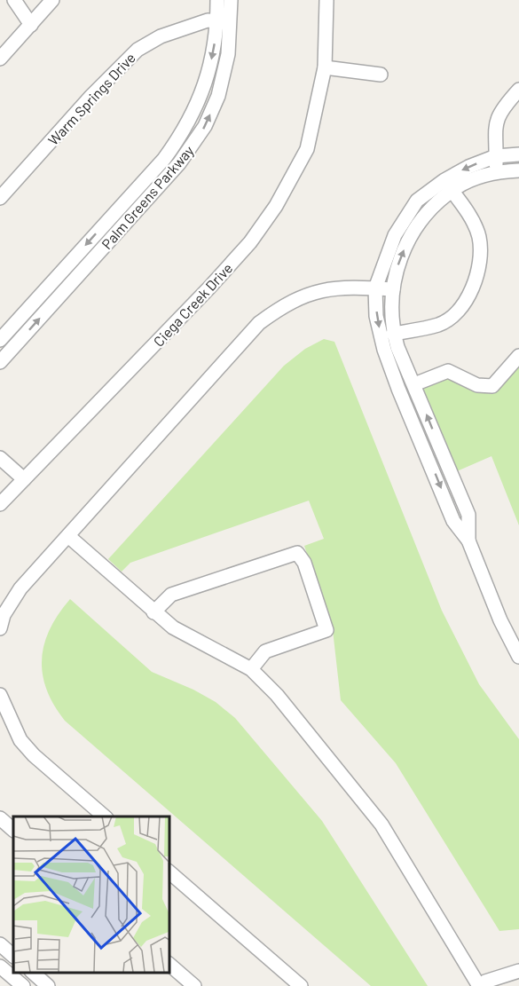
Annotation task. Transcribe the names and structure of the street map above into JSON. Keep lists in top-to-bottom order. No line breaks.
{"streets":{"street":["Warm Springs Drive","Palm Greens Parkway","Ciega Creek Drive"]},"crossings":[["Warm Springs Drive","Palm Greens Parkway"]]}
